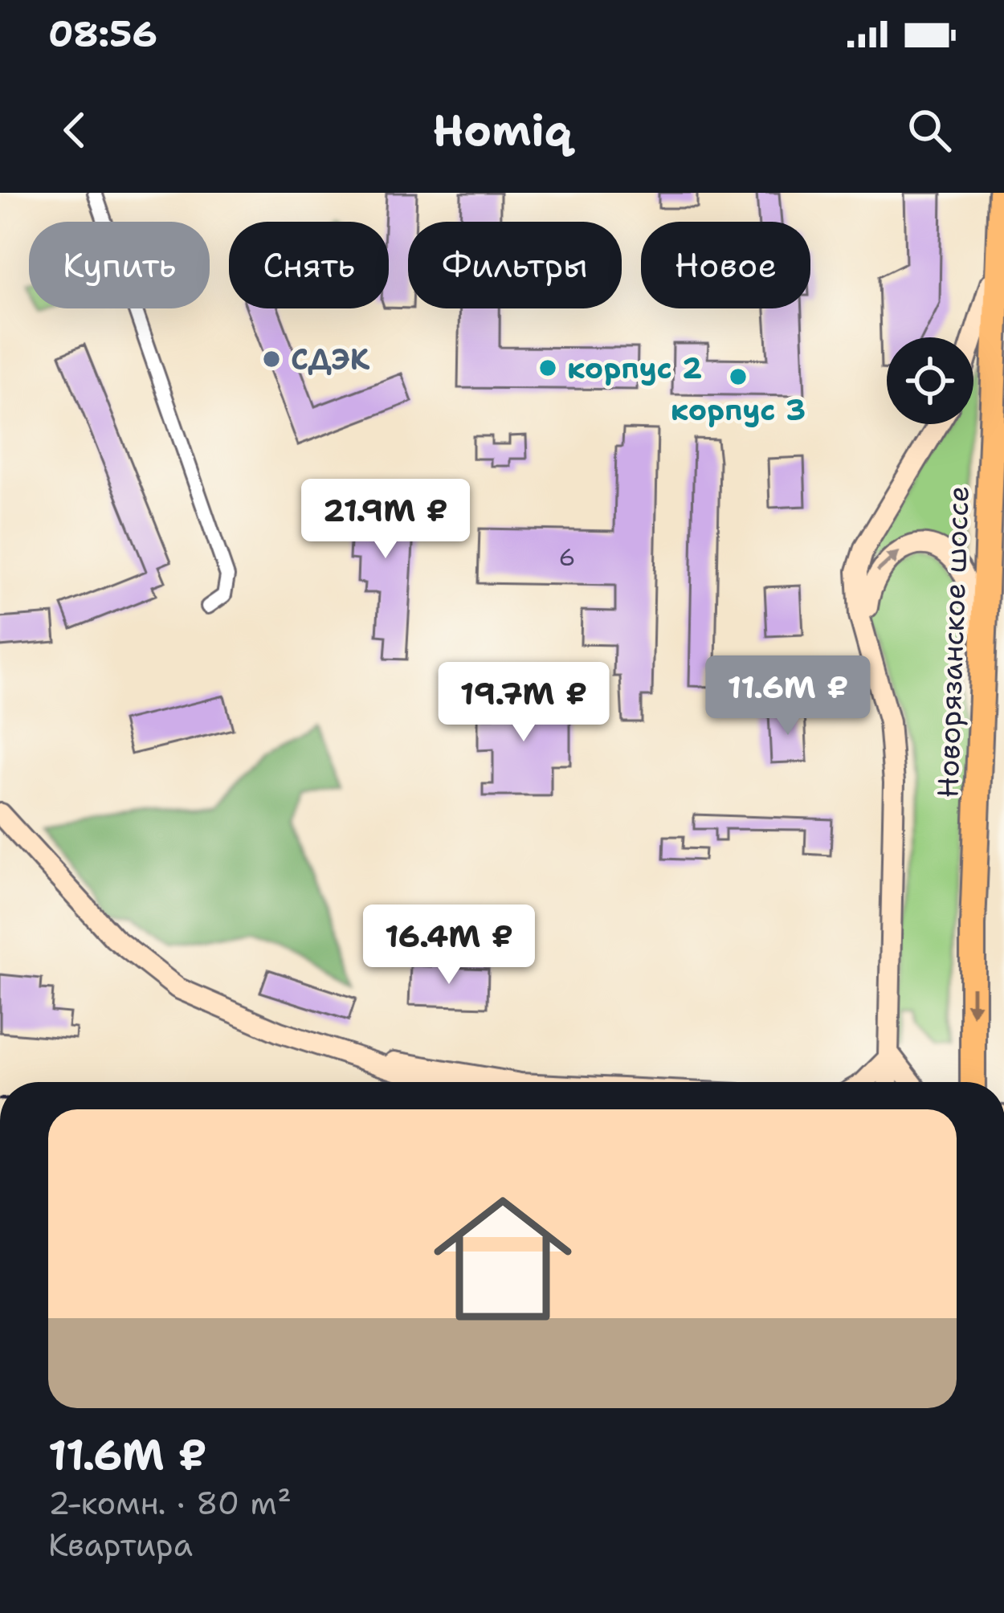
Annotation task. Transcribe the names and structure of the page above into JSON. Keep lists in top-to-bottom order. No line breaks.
{"streets":{"highway":["Новорязанское шоссе"]},"one_way":["Новорязанское шоссе"],"places":["СДЭК","корпус 2","корпус 3"],"house_numbers":["6"],"page":{"status":"08:56","header":"Homiq","chip":["Купить","Снять","Фильтры","Новое"],"price":["21.9M ₽","11.6M ₽","19.7M ₽","16.4M ₽"],"list":[{"name":"11.6M ₽","note":"2-комн. · 80 m² · Квартира"}]}}
